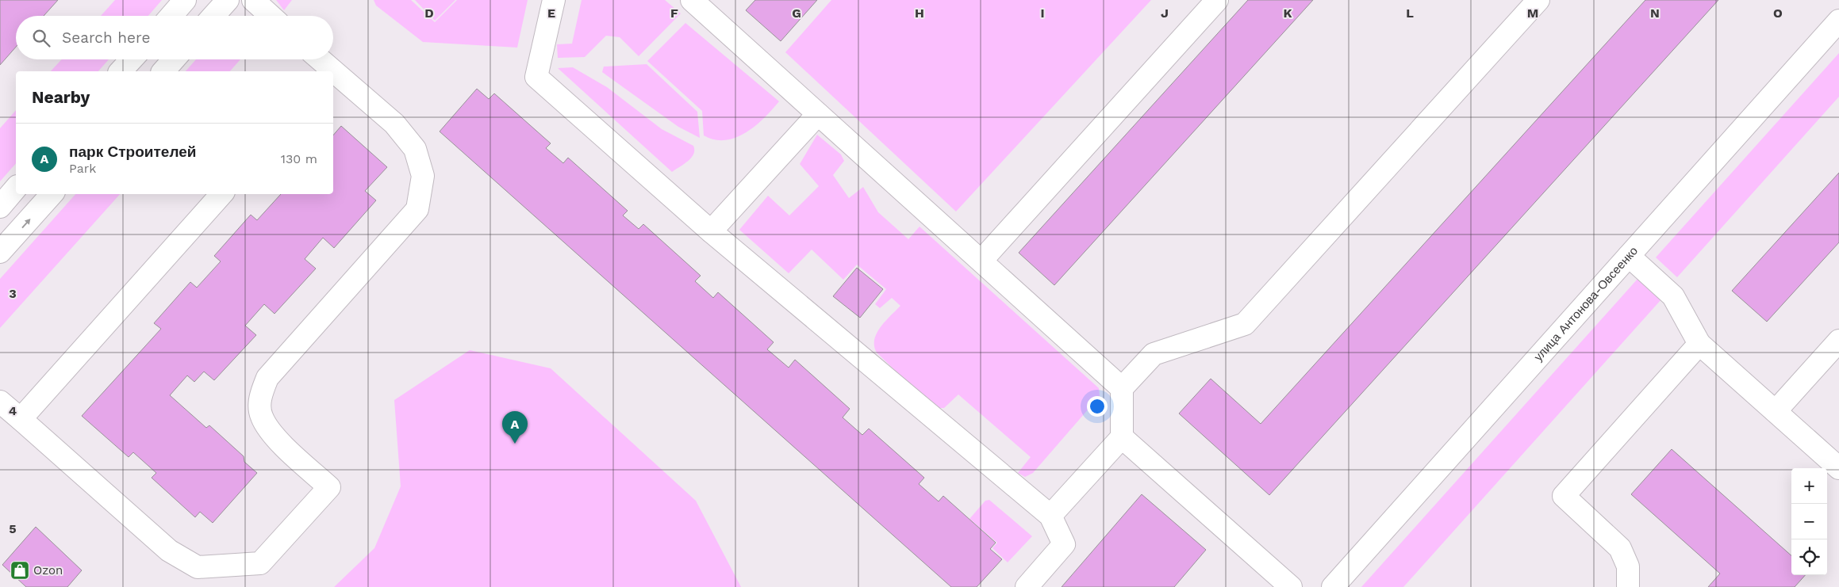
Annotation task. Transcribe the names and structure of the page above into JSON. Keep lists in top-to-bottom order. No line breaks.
{"streets":{"street":["улица Антонова-Овсеенко"]},"places":{"shop":["Ozon"]},"page":{"search":"Search here","heading":"Nearby","list":[{"mark":"A","name":"парк Строителей","note":"Park","value":"130 m"}],"pins":"A","map_buttons":["+","−"]},"grid":{"columns":["D","E","F","G","H","I","J","K","L","M","N","O"],"rows":["3","4","5"]}}
